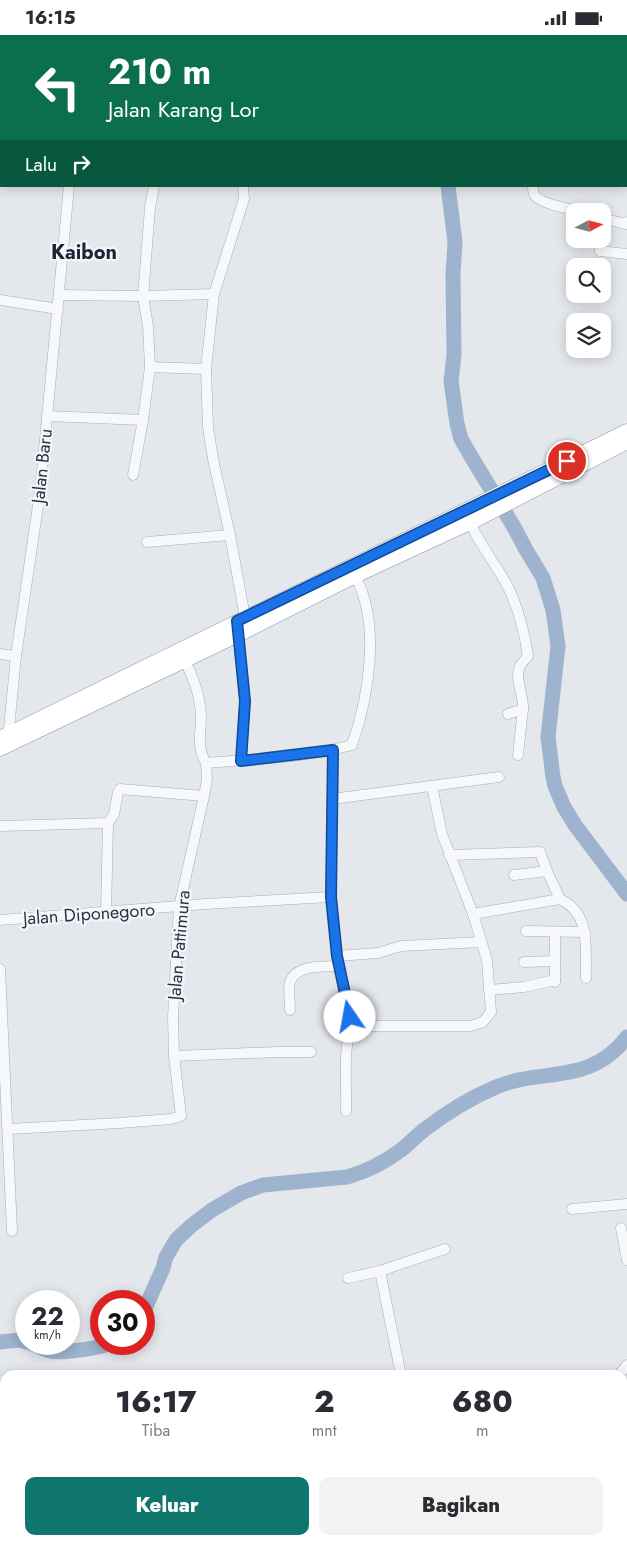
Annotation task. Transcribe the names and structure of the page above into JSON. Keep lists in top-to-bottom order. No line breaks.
{"streets":{"street":["Jalan Baru","Jalan Diponegoro","Jalan Pattimura"]},"crossings":[["Jalan Diponegoro","Jalan Pattimura"]],"districts":["Kaibon"],"north":"right","page":{"status":"16:15","turn":["210 m","Jalan Karang Lor"],"then":"Lalu","speed":"22 km/h","limit":"30","eta":["16:17","Tiba","2","mnt","680","m"],"buttons":["Keluar","Bagikan"]}}
